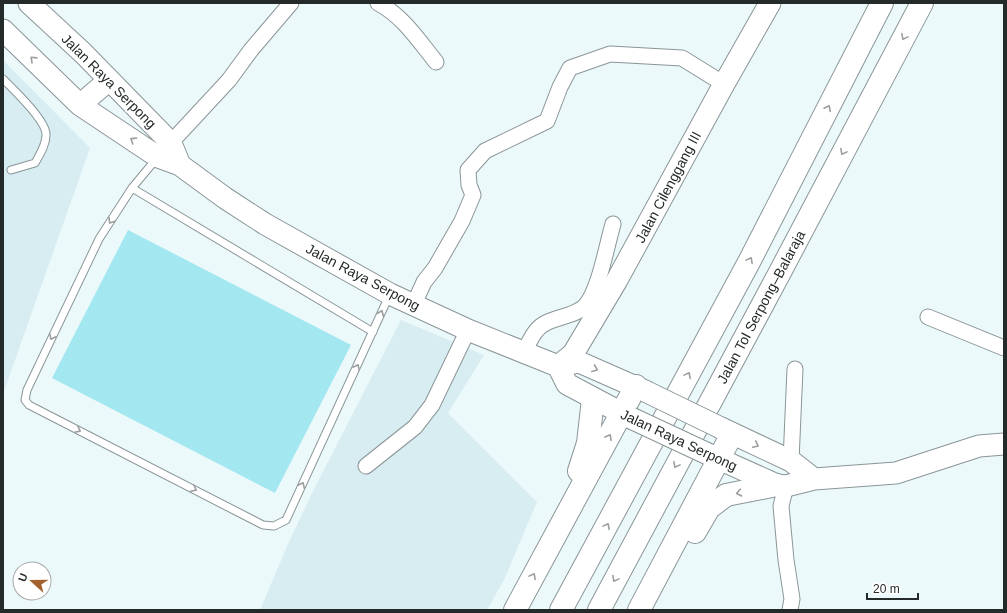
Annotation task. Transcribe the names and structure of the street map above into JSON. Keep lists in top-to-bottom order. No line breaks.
{"streets":{"highway":["Jalan Tol Serpong–Balaraja"],"main road":["Jalan Raya Serpong","Jalan Cilenggang III"]},"crossings":[["Jalan Raya Serpong","Jalan Cilenggang III"]],"scale_bar":"20 m","north":"left"}
